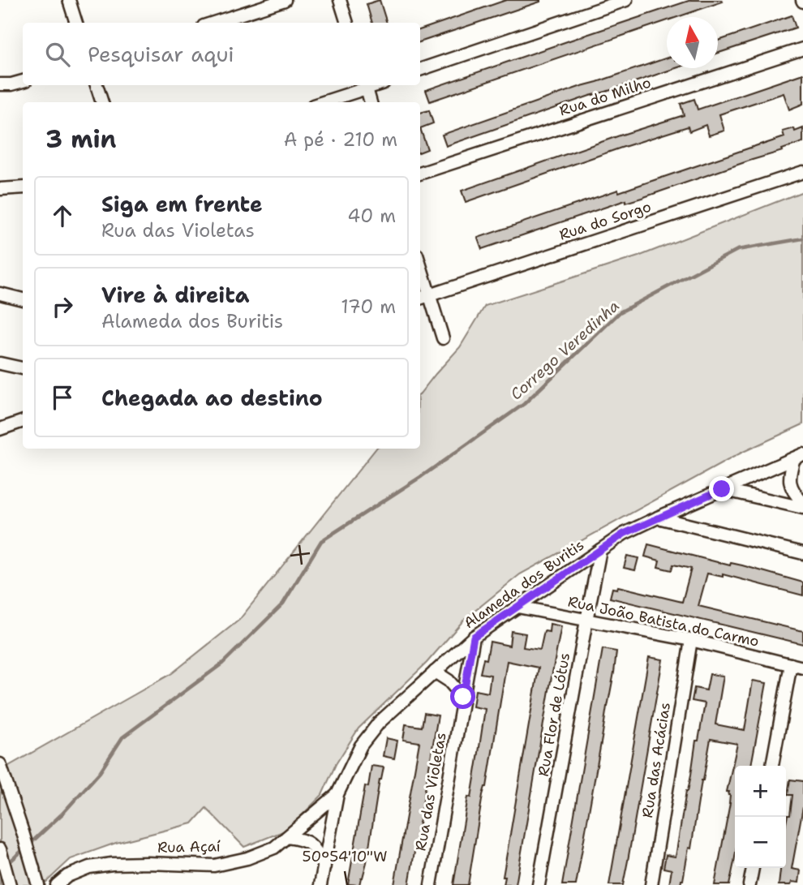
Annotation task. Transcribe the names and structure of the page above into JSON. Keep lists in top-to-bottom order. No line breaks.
{"streets":{"street":["Rua do Milho","Rua do Sorgo","Alameda dos Buritis","Rua João Batista do Carmo","Rua Flor de Lótus","Rua das Acácias","Rua das Violetas","Rua Açaí"]},"crossings":[["Alameda dos Buritis","Rua João Batista do Carmo"],["Alameda dos Buritis","Rua Flor de Lótus"],["Alameda dos Buritis","Rua das Violetas"],["Alameda dos Buritis","Rua Açaí"],["Rua João Batista do Carmo","Rua Flor de Lótus"],["Rua João Batista do Carmo","Rua das Acácias"]],"water":["Corrego Veredinha"],"north":"top","page":{"search":"Pesquisar aqui","heading":["3 min","A pé · 210 m"],"list":[["Siga em frente","Rua das Violetas","40 m"],["Vire à direita","Alameda dos Buritis","170 m"],"Chegada ao destino"],"map_buttons":["+","−"]},"coordinates":["50°54'10\"W"]}
